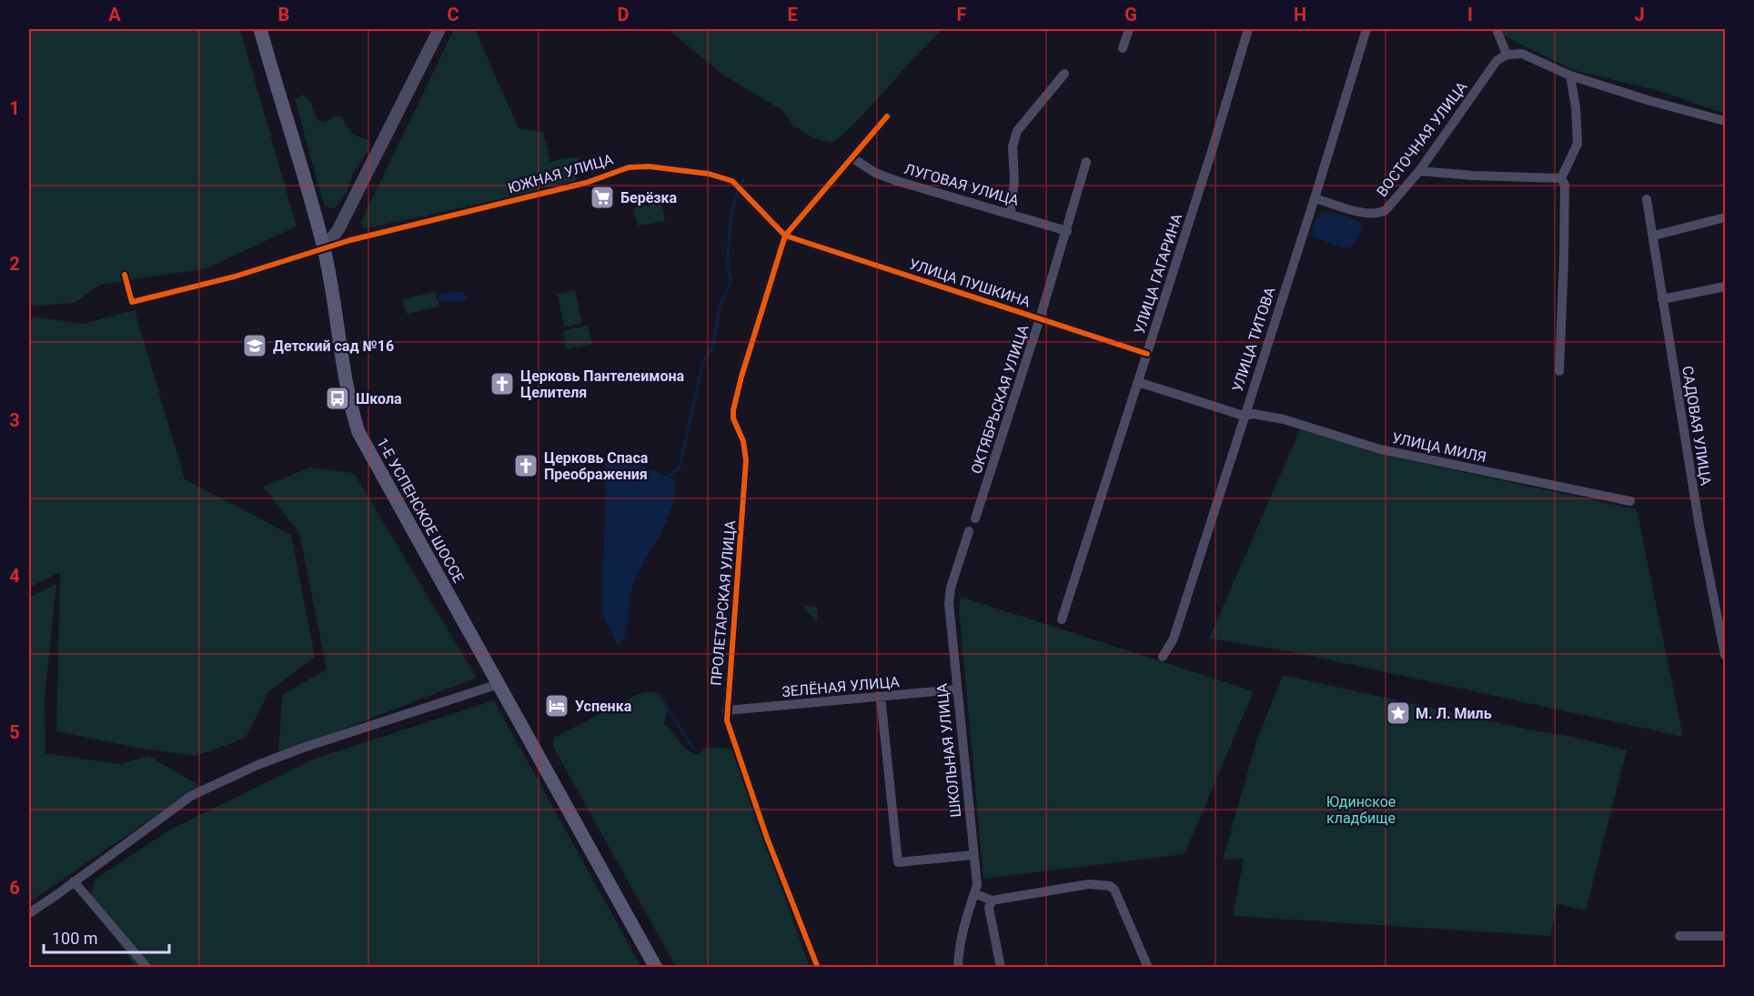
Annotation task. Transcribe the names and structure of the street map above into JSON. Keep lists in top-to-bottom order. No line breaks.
{"streets":{"main road":["1-Е УСПЕНСКОЕ ШОССЕ"],"street":["ВОСТОЧНАЯ УЛИЦА","ЮЖНАЯ УЛИЦА","ЛУГОВАЯ УЛИЦА","УЛИЦА ГАГАРИНА","УЛИЦА ПУШКИНА","УЛИЦА ТИТОВА","ОКТЯБРЬСКАЯ УЛИЦА","САДОВАЯ УЛИЦА","УЛИЦА МИЛЯ","ПРОЛЕТАРСКАЯ УЛИЦА","ЗЕЛЁНАЯ УЛИЦА","ШКОЛЬНАЯ УЛИЦА"]},"crossings":[["ВОСТОЧНАЯ УЛИЦА","УЛИЦА ТИТОВА"],["ЮЖНАЯ УЛИЦА","УЛИЦА ПУШКИНА"],["ЮЖНАЯ УЛИЦА","1-Е УСПЕНСКОЕ ШОССЕ"],["ЮЖНАЯ УЛИЦА","ПРОЛЕТАРСКАЯ УЛИЦА"],["ЛУГОВАЯ УЛИЦА","ОКТЯБРЬСКАЯ УЛИЦА"],["УЛИЦА ГАГАРИНА","УЛИЦА ПУШКИНА"],["УЛИЦА ПУШКИНА","ОКТЯБРЬСКАЯ УЛИЦА"],["УЛИЦА ПУШКИНА","ПРОЛЕТАРСКАЯ УЛИЦА"],["УЛИЦА ТИТОВА","УЛИЦА МИЛЯ"],["ПРОЛЕТАРСКАЯ УЛИЦА","ЗЕЛЁНАЯ УЛИЦА"],["ЗЕЛЁНАЯ УЛИЦА","ШКОЛЬНАЯ УЛИЦА"]],"parks":["Юдинское кладбище"],"places":{"supermarket":["Берёзка"],"school or university":["Детский сад №16"],"church":["Церковь Пантелеимона Целителя","Церковь Спаса Преображения"],"bus stop":["Школа"],"hotel":["Успенка"],"place":["М. Л. Миль"]},"scale_bar":"100 m","grid":{"columns":["A","B","C","D","E","F","G","H","I","J"],"rows":["1","2","3","4","5","6"]}}
